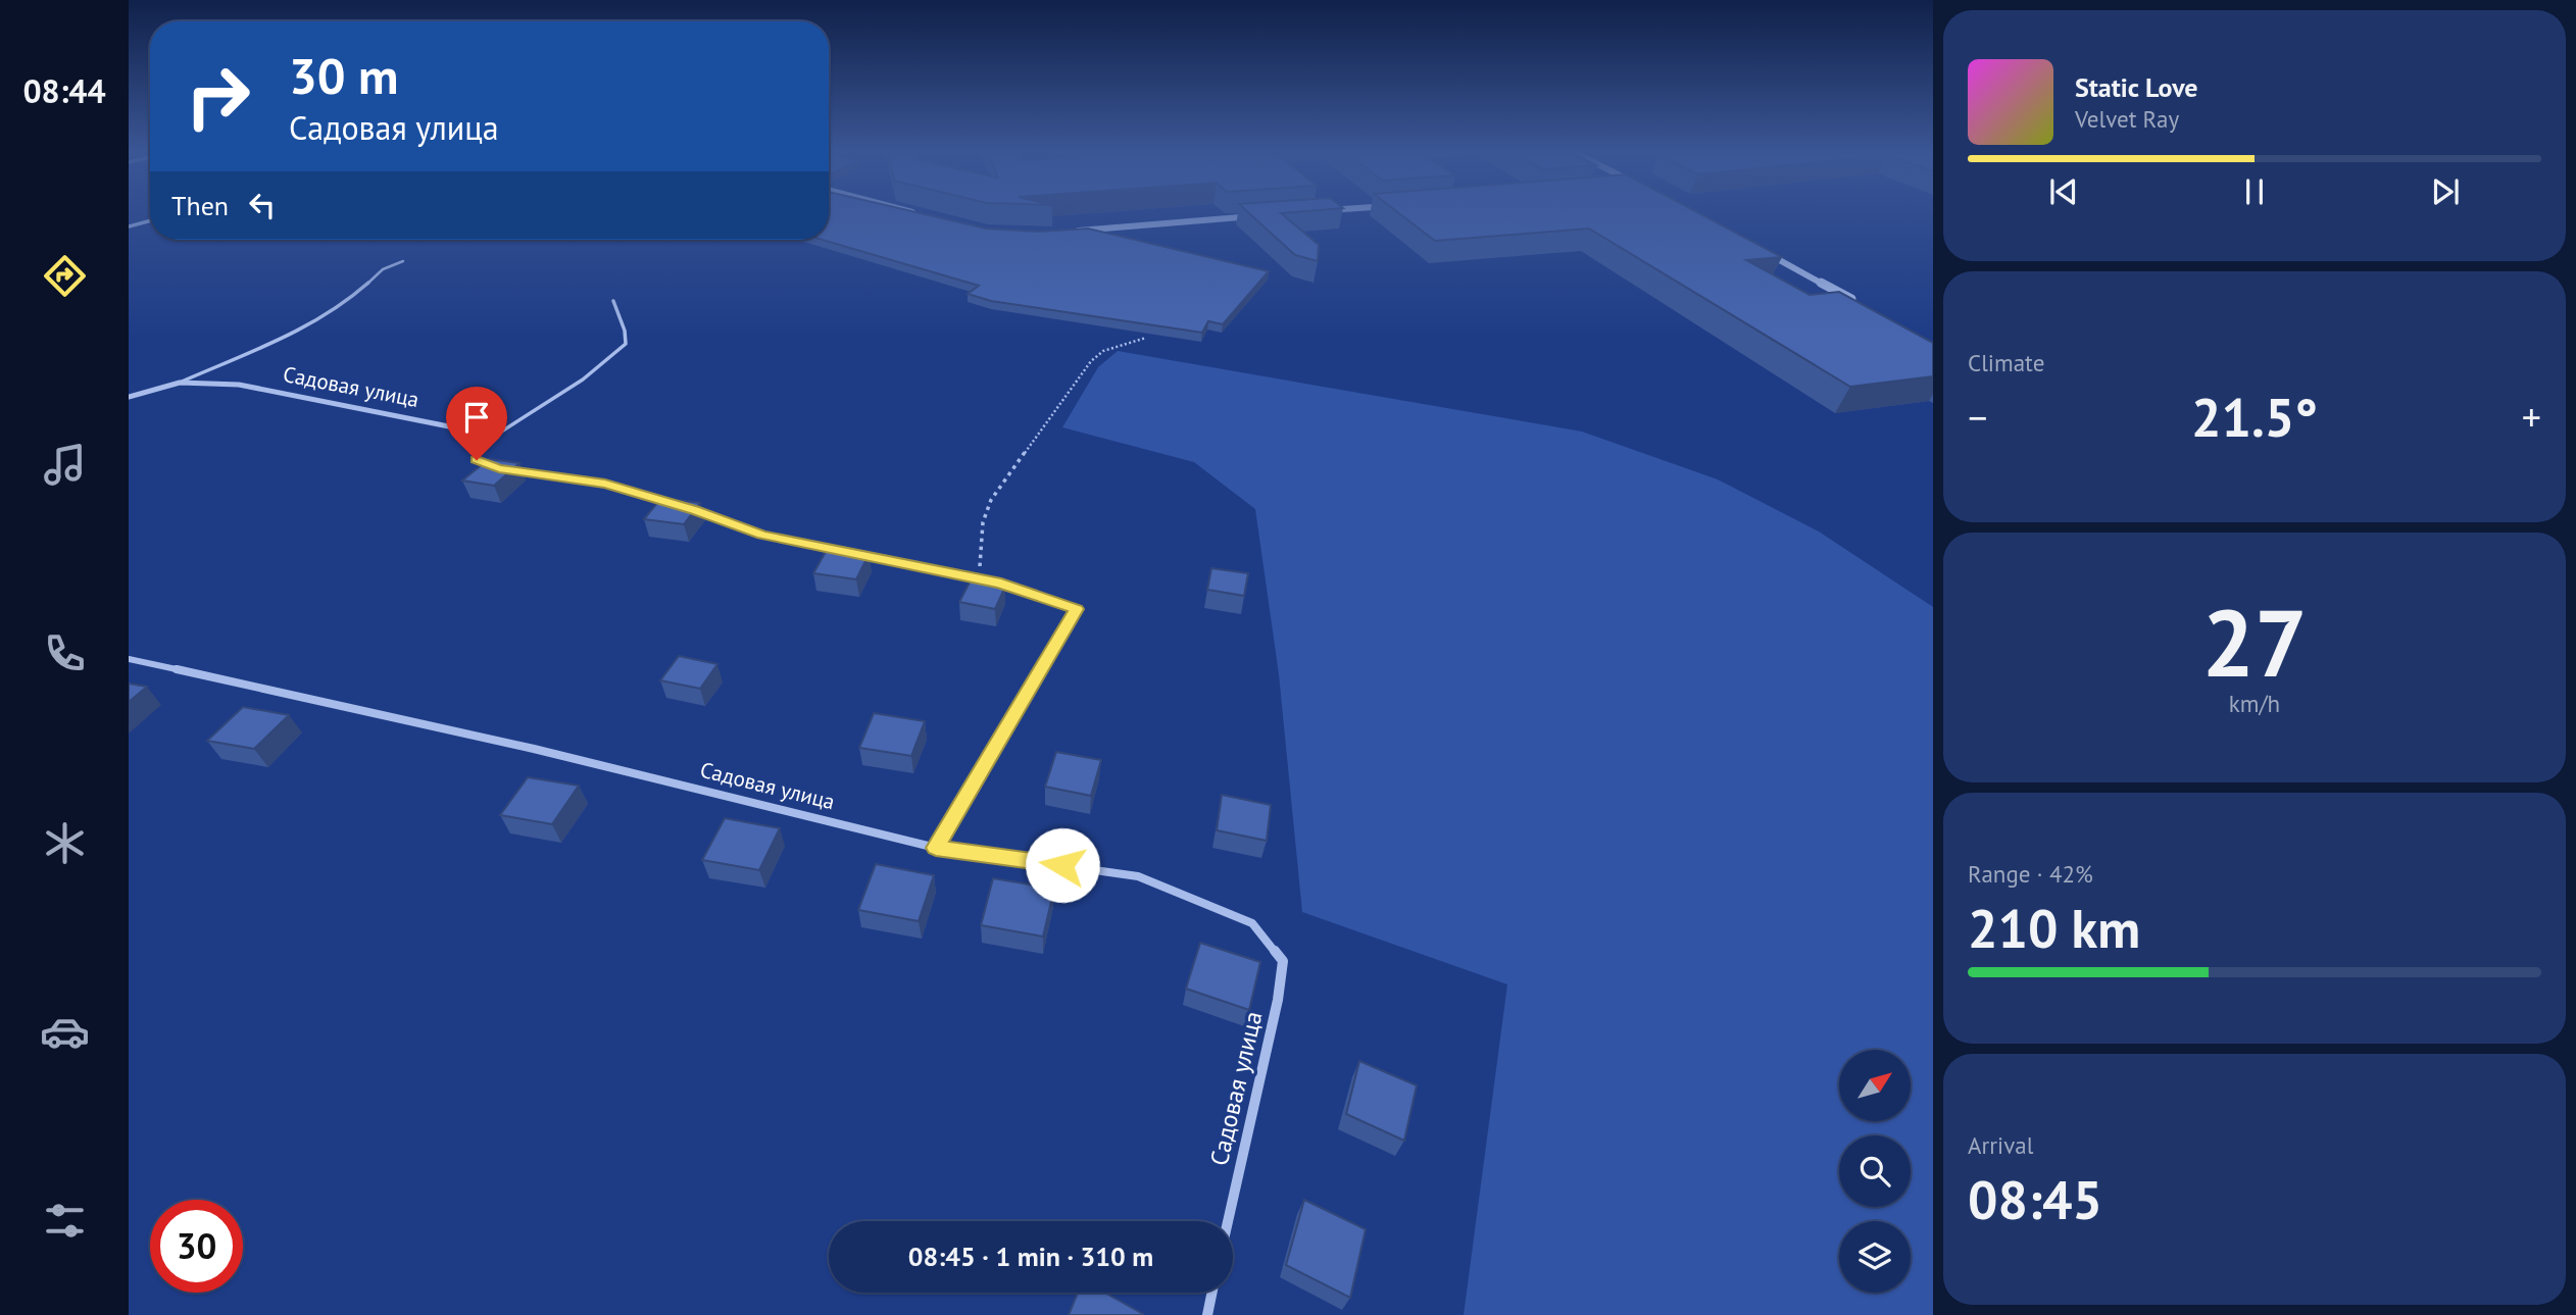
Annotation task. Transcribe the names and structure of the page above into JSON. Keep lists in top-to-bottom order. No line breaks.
{"streets":{"street":["Садовая улица"]},"north":"top right","page":{"tabs":"08:44","turn":["30 m","Садовая улица"],"song":["Static Love","Velvet Ray"],"then":"Then","tile":["Climate",["27","km/h"],["Range · 42%","210 km"],["Arrival","08:45"]],"heat":["−","21.5°","+"],"limit":"30","trip":"08:45 · 1 min · 310 m"}}
